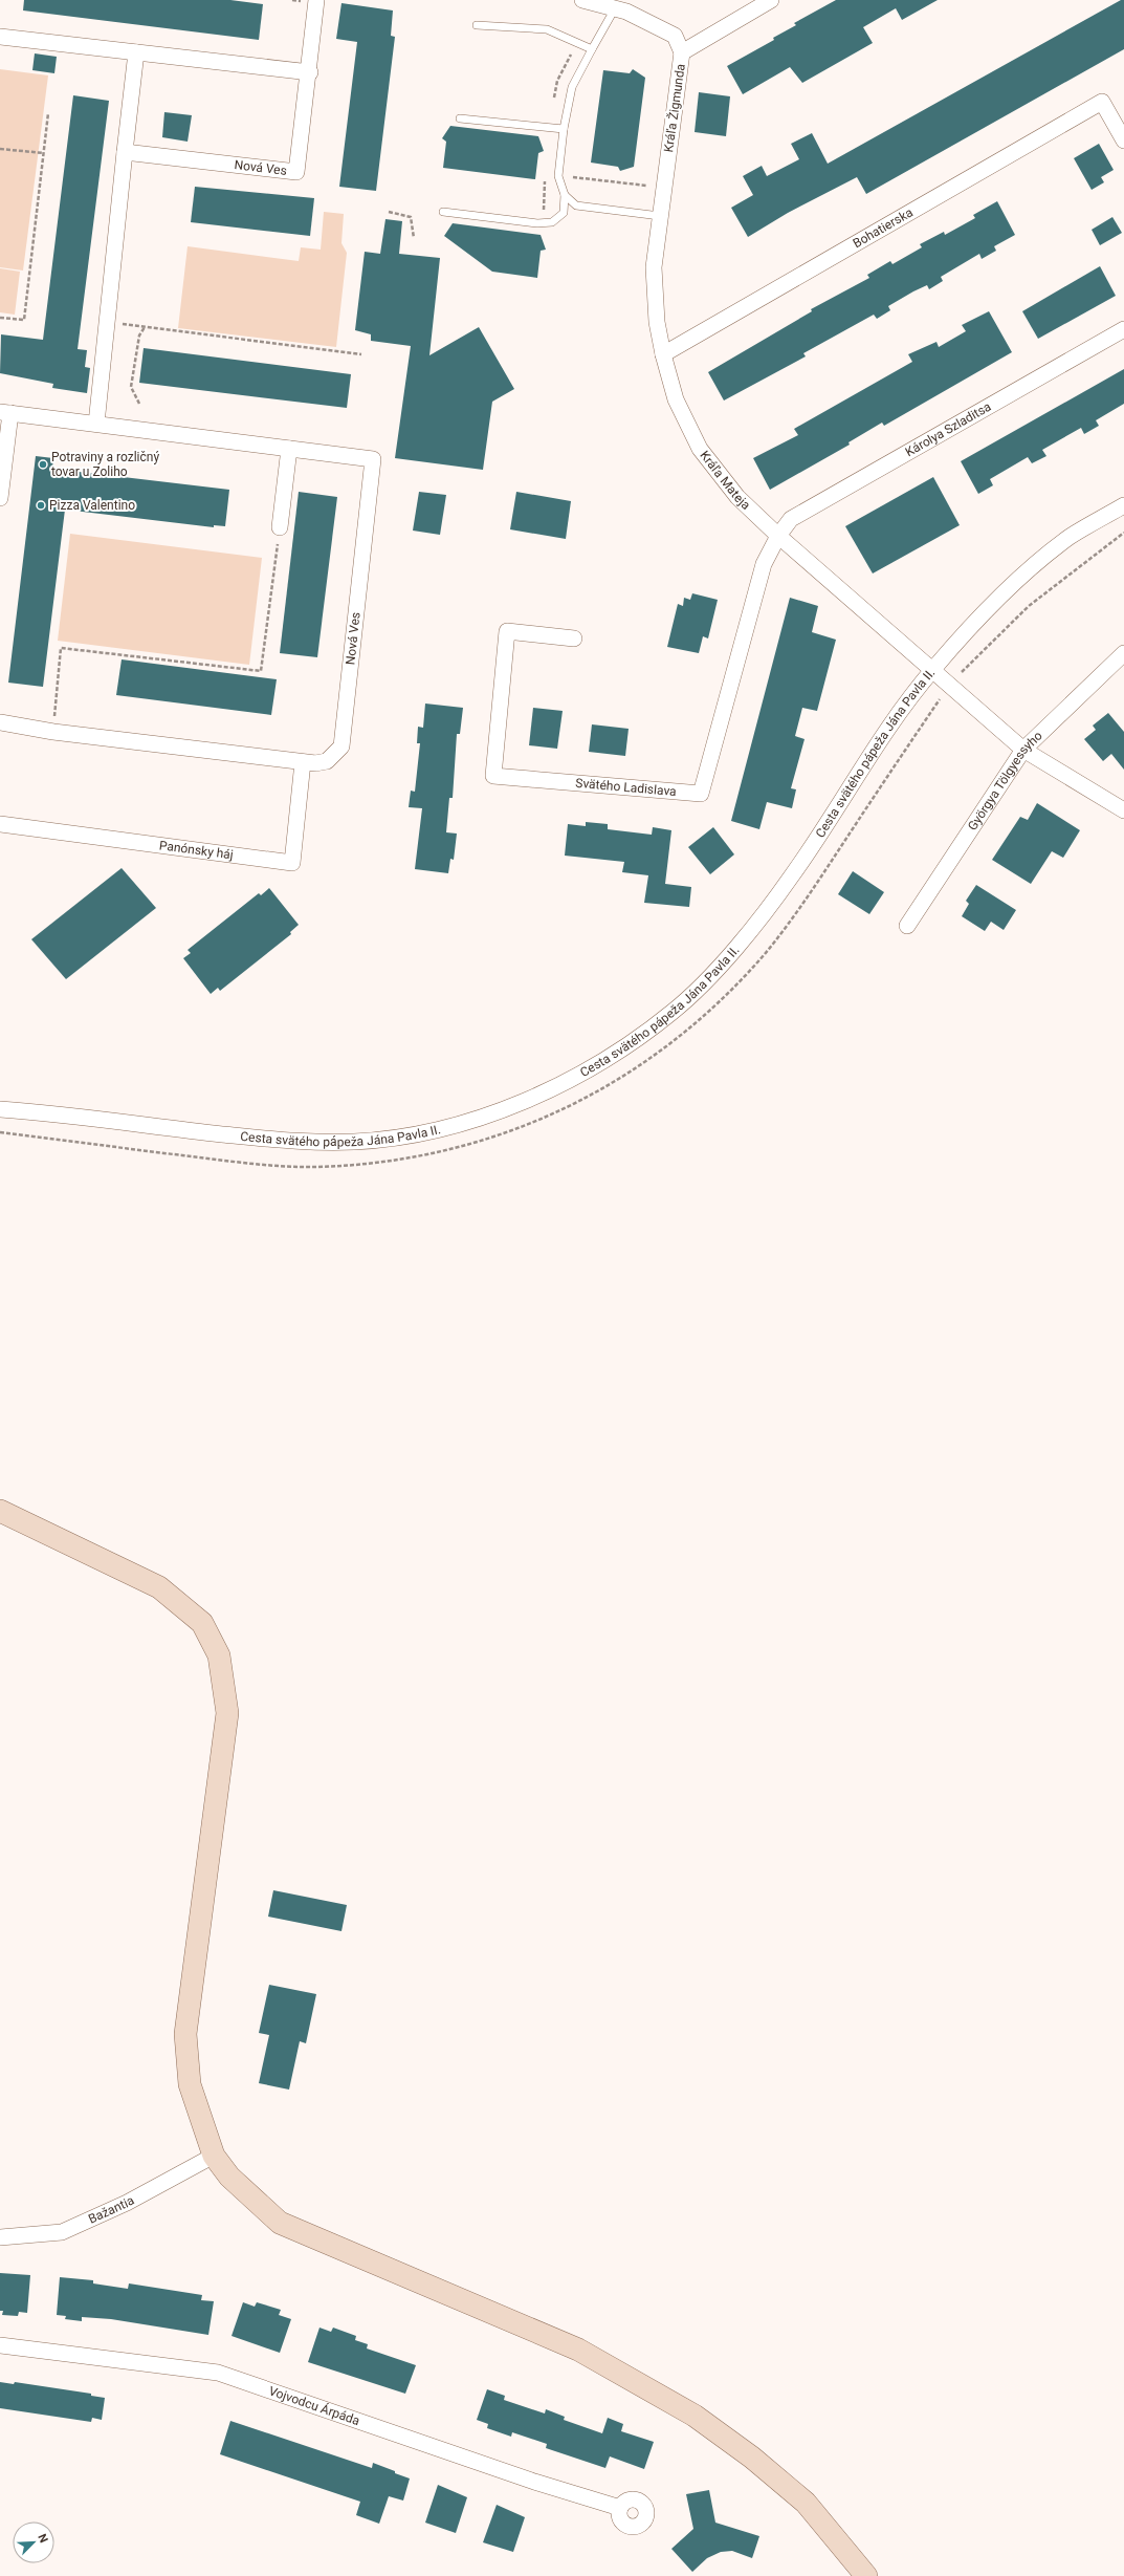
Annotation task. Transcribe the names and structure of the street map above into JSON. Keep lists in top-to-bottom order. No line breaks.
{"streets":{"street":["Kráľa Žigmunda","Nová Ves","Bohatierska","Károlya Szladitsa","Kráľa Mateja","Cesta svätého pápeža Jána Pavla II.","Györgya Tölgyessyho","Svätého Ladislava","Panónsky háj","Bažantia","Vojvodcu Árpáda"]},"crossings":[["Kráľa Žigmunda","Kráľa Mateja"],["Nová Ves","Panónsky háj"],["Bohatierska","Kráľa Mateja"],["Károlya Szladitsa","Kráľa Mateja"],["Károlya Szladitsa","Svätého Ladislava"],["Kráľa Mateja","Cesta svätého pápeža Jána Pavla II."],["Kráľa Mateja","Györgya Tölgyessyho"],["Kráľa Mateja","Svätého Ladislava"]],"places":["Potraviny a rozličný tovar u Zoliho","Pizza Valentino"],"north":"top right"}
